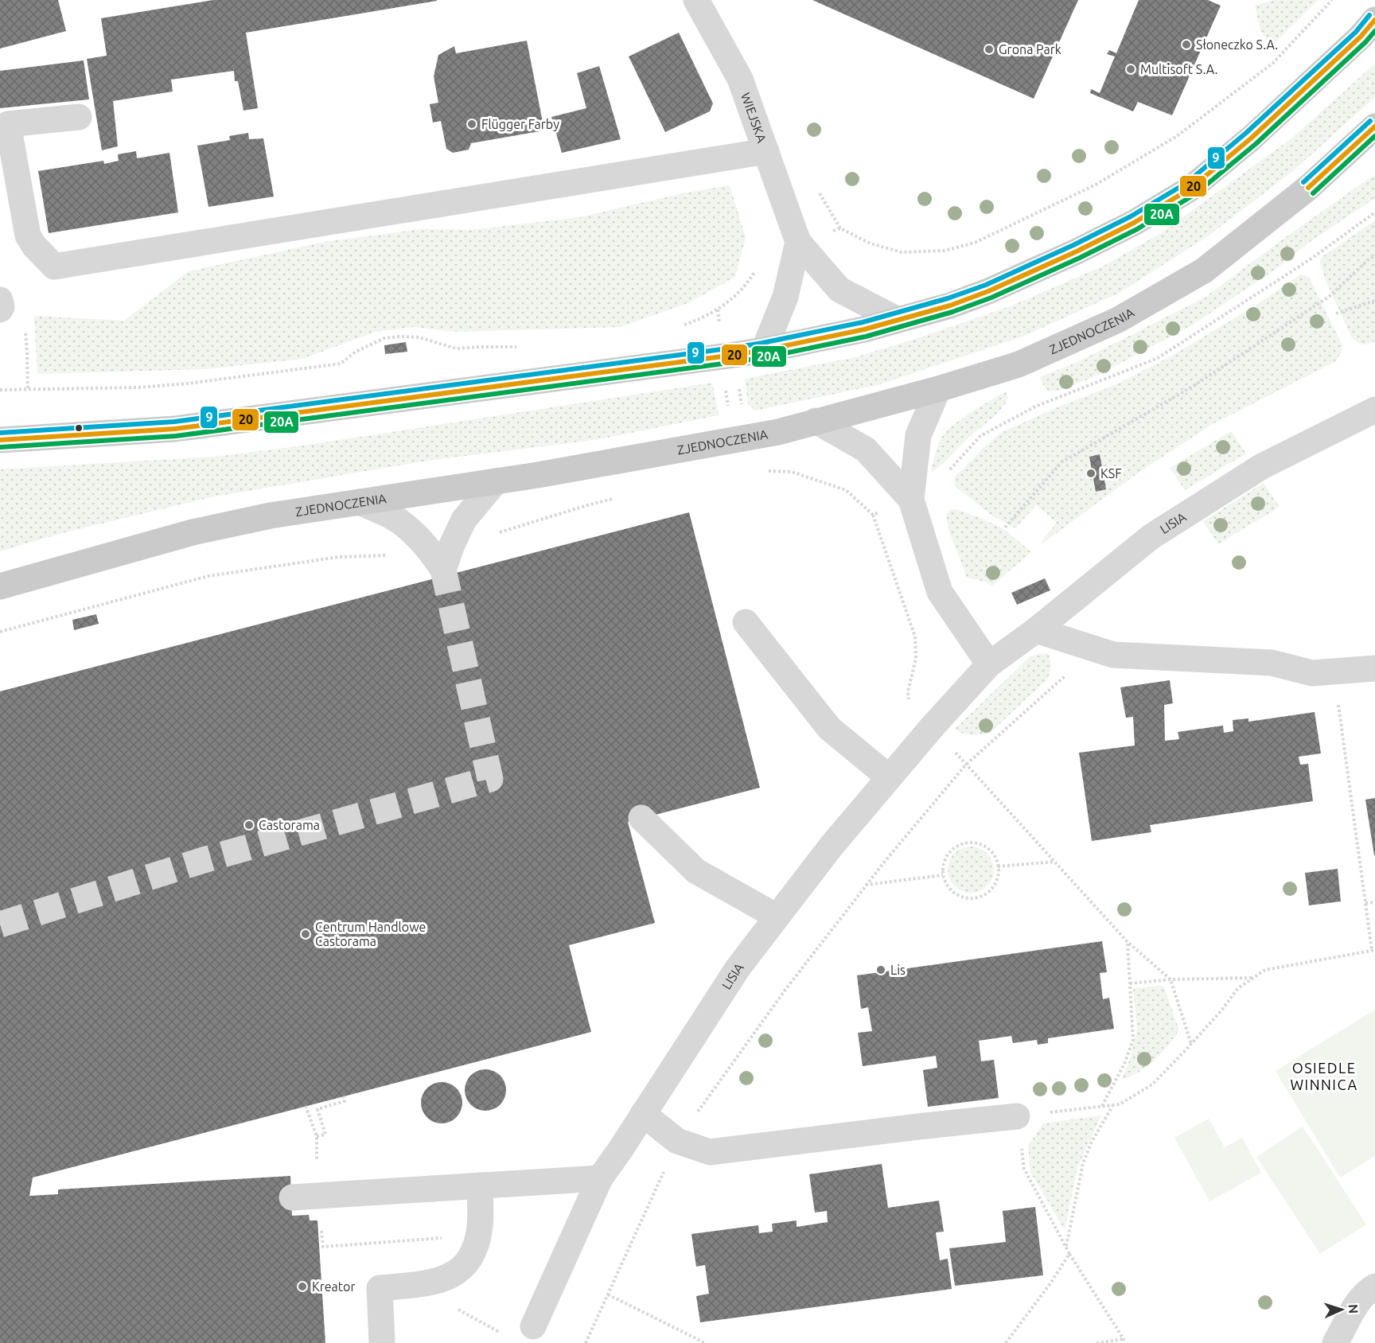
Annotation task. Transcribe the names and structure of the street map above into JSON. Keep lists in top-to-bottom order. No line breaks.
{"streets":{"main road":["ZJEDNOCZENIA"],"street":["WIEJSKA","LISIA"]},"districts":["OSIEDLE WINNICA"],"places":["Słoneczko S.A.","Grona Park","Multisoft S.A.","Flügger Farby","KSF","Castorama","Centrum Handlowe Castorama","Lis","Kreator"],"lines":["transit line 9","transit line 20","transit line 20A"],"north":"right"}
